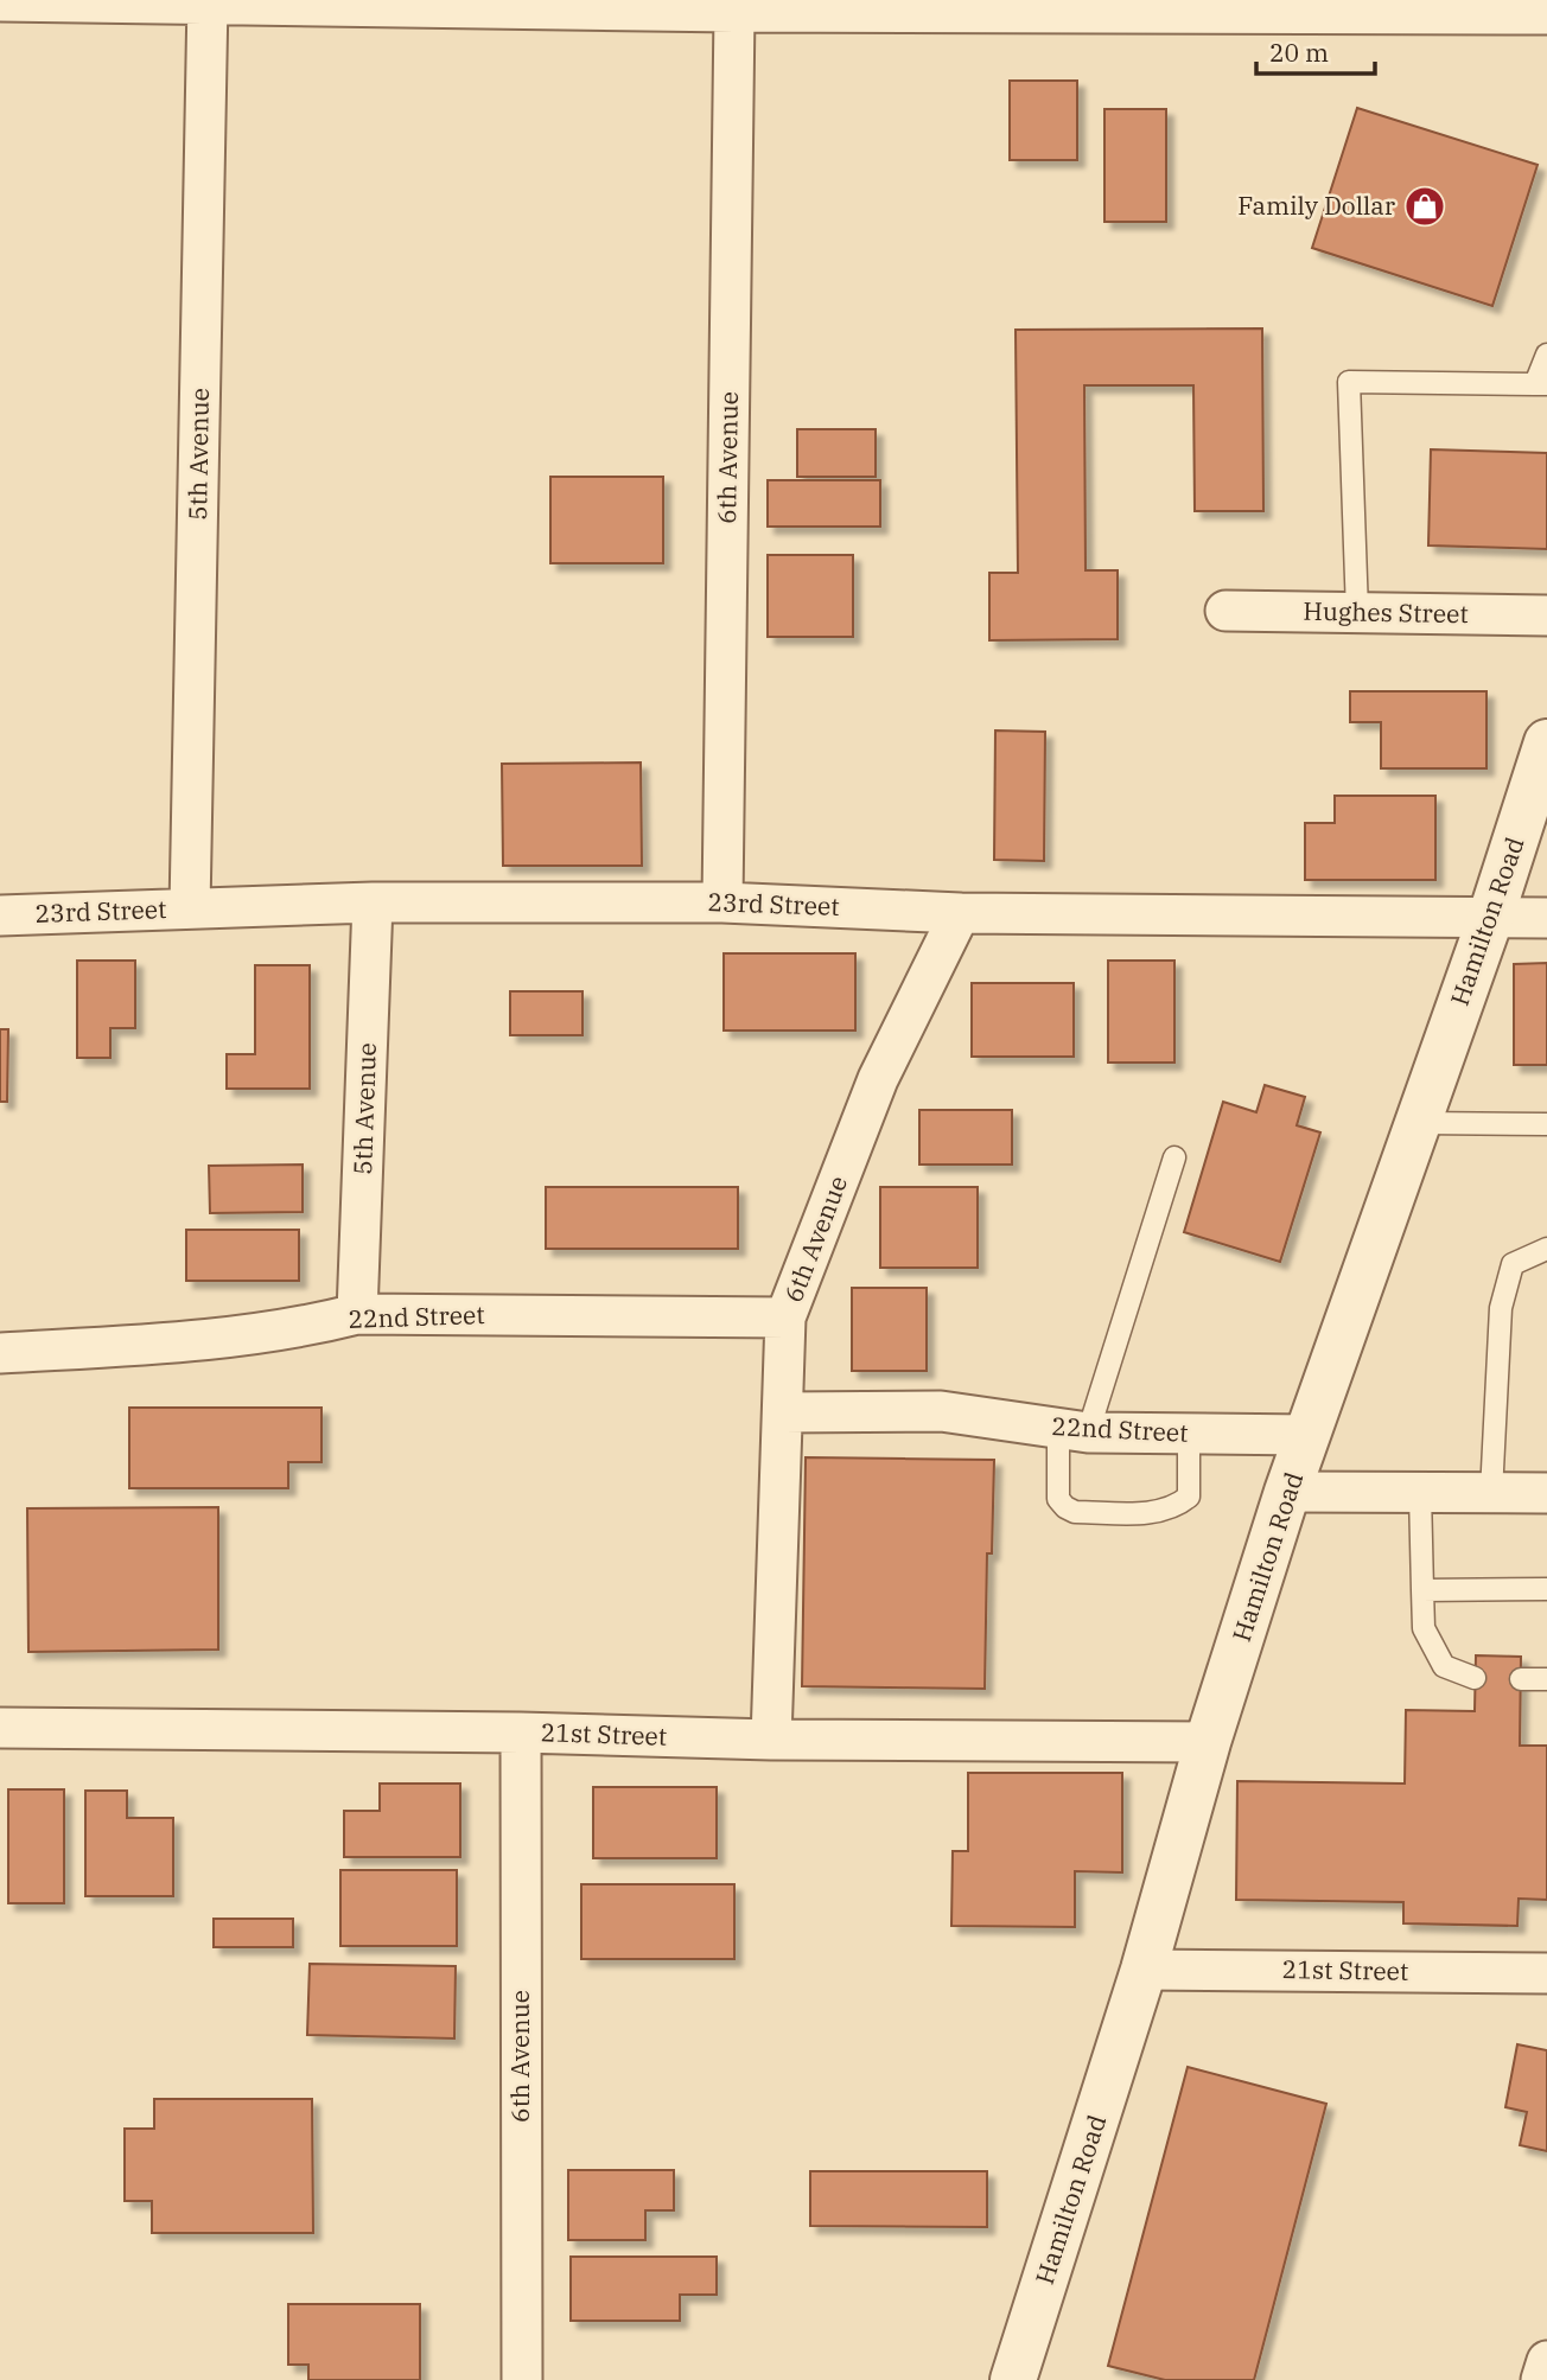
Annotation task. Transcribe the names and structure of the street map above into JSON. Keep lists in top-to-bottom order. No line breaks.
{"streets":{"street":["5th Avenue","6th Avenue","Hughes Street","23rd Street","Hamilton Road","22nd Street","21st Street"]},"crossings":[["5th Avenue","23rd Street"],["5th Avenue","22nd Street"],["6th Avenue","23rd Street"],["6th Avenue","22nd Street"],["6th Avenue","21st Street"],["23rd Street","Hamilton Road"],["Hamilton Road","22nd Street"],["Hamilton Road","21st Street"]],"places":{"shop":["Family Dollar"]},"scale_bar":"20 m"}
